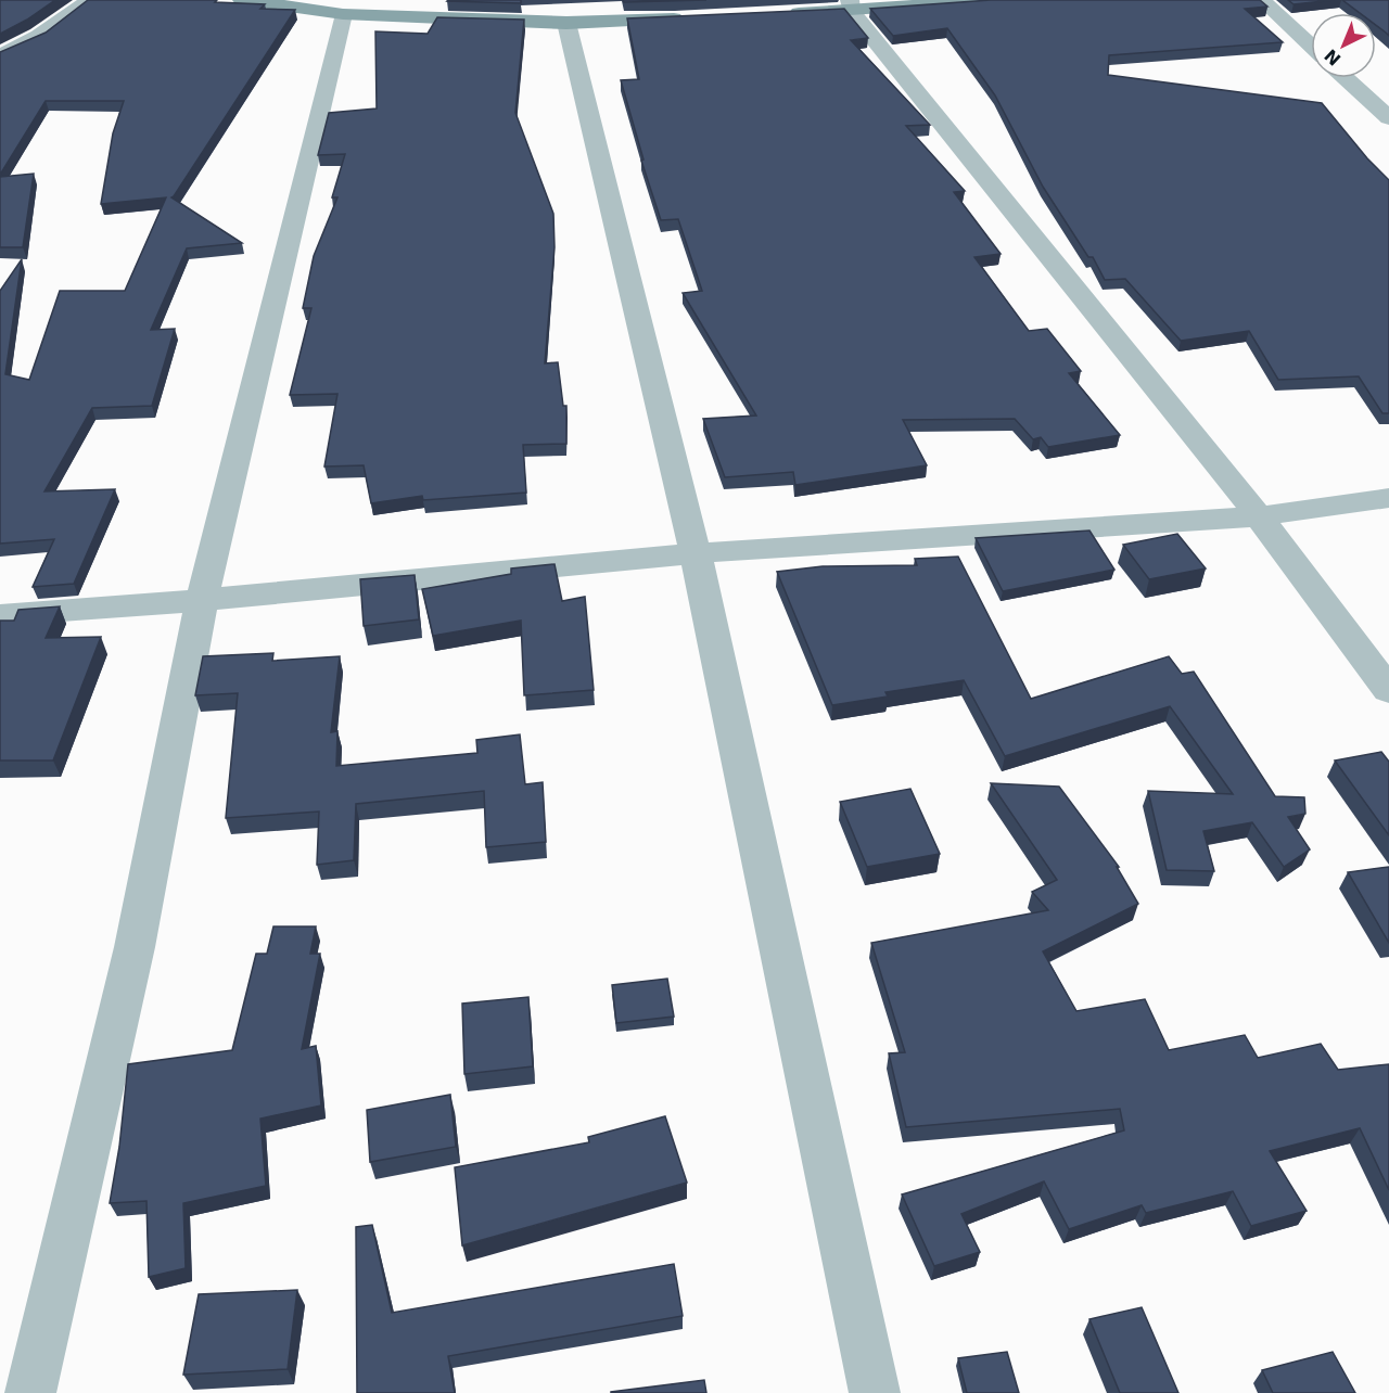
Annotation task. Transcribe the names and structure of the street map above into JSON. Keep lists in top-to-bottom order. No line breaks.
{"north":"bottom left"}
